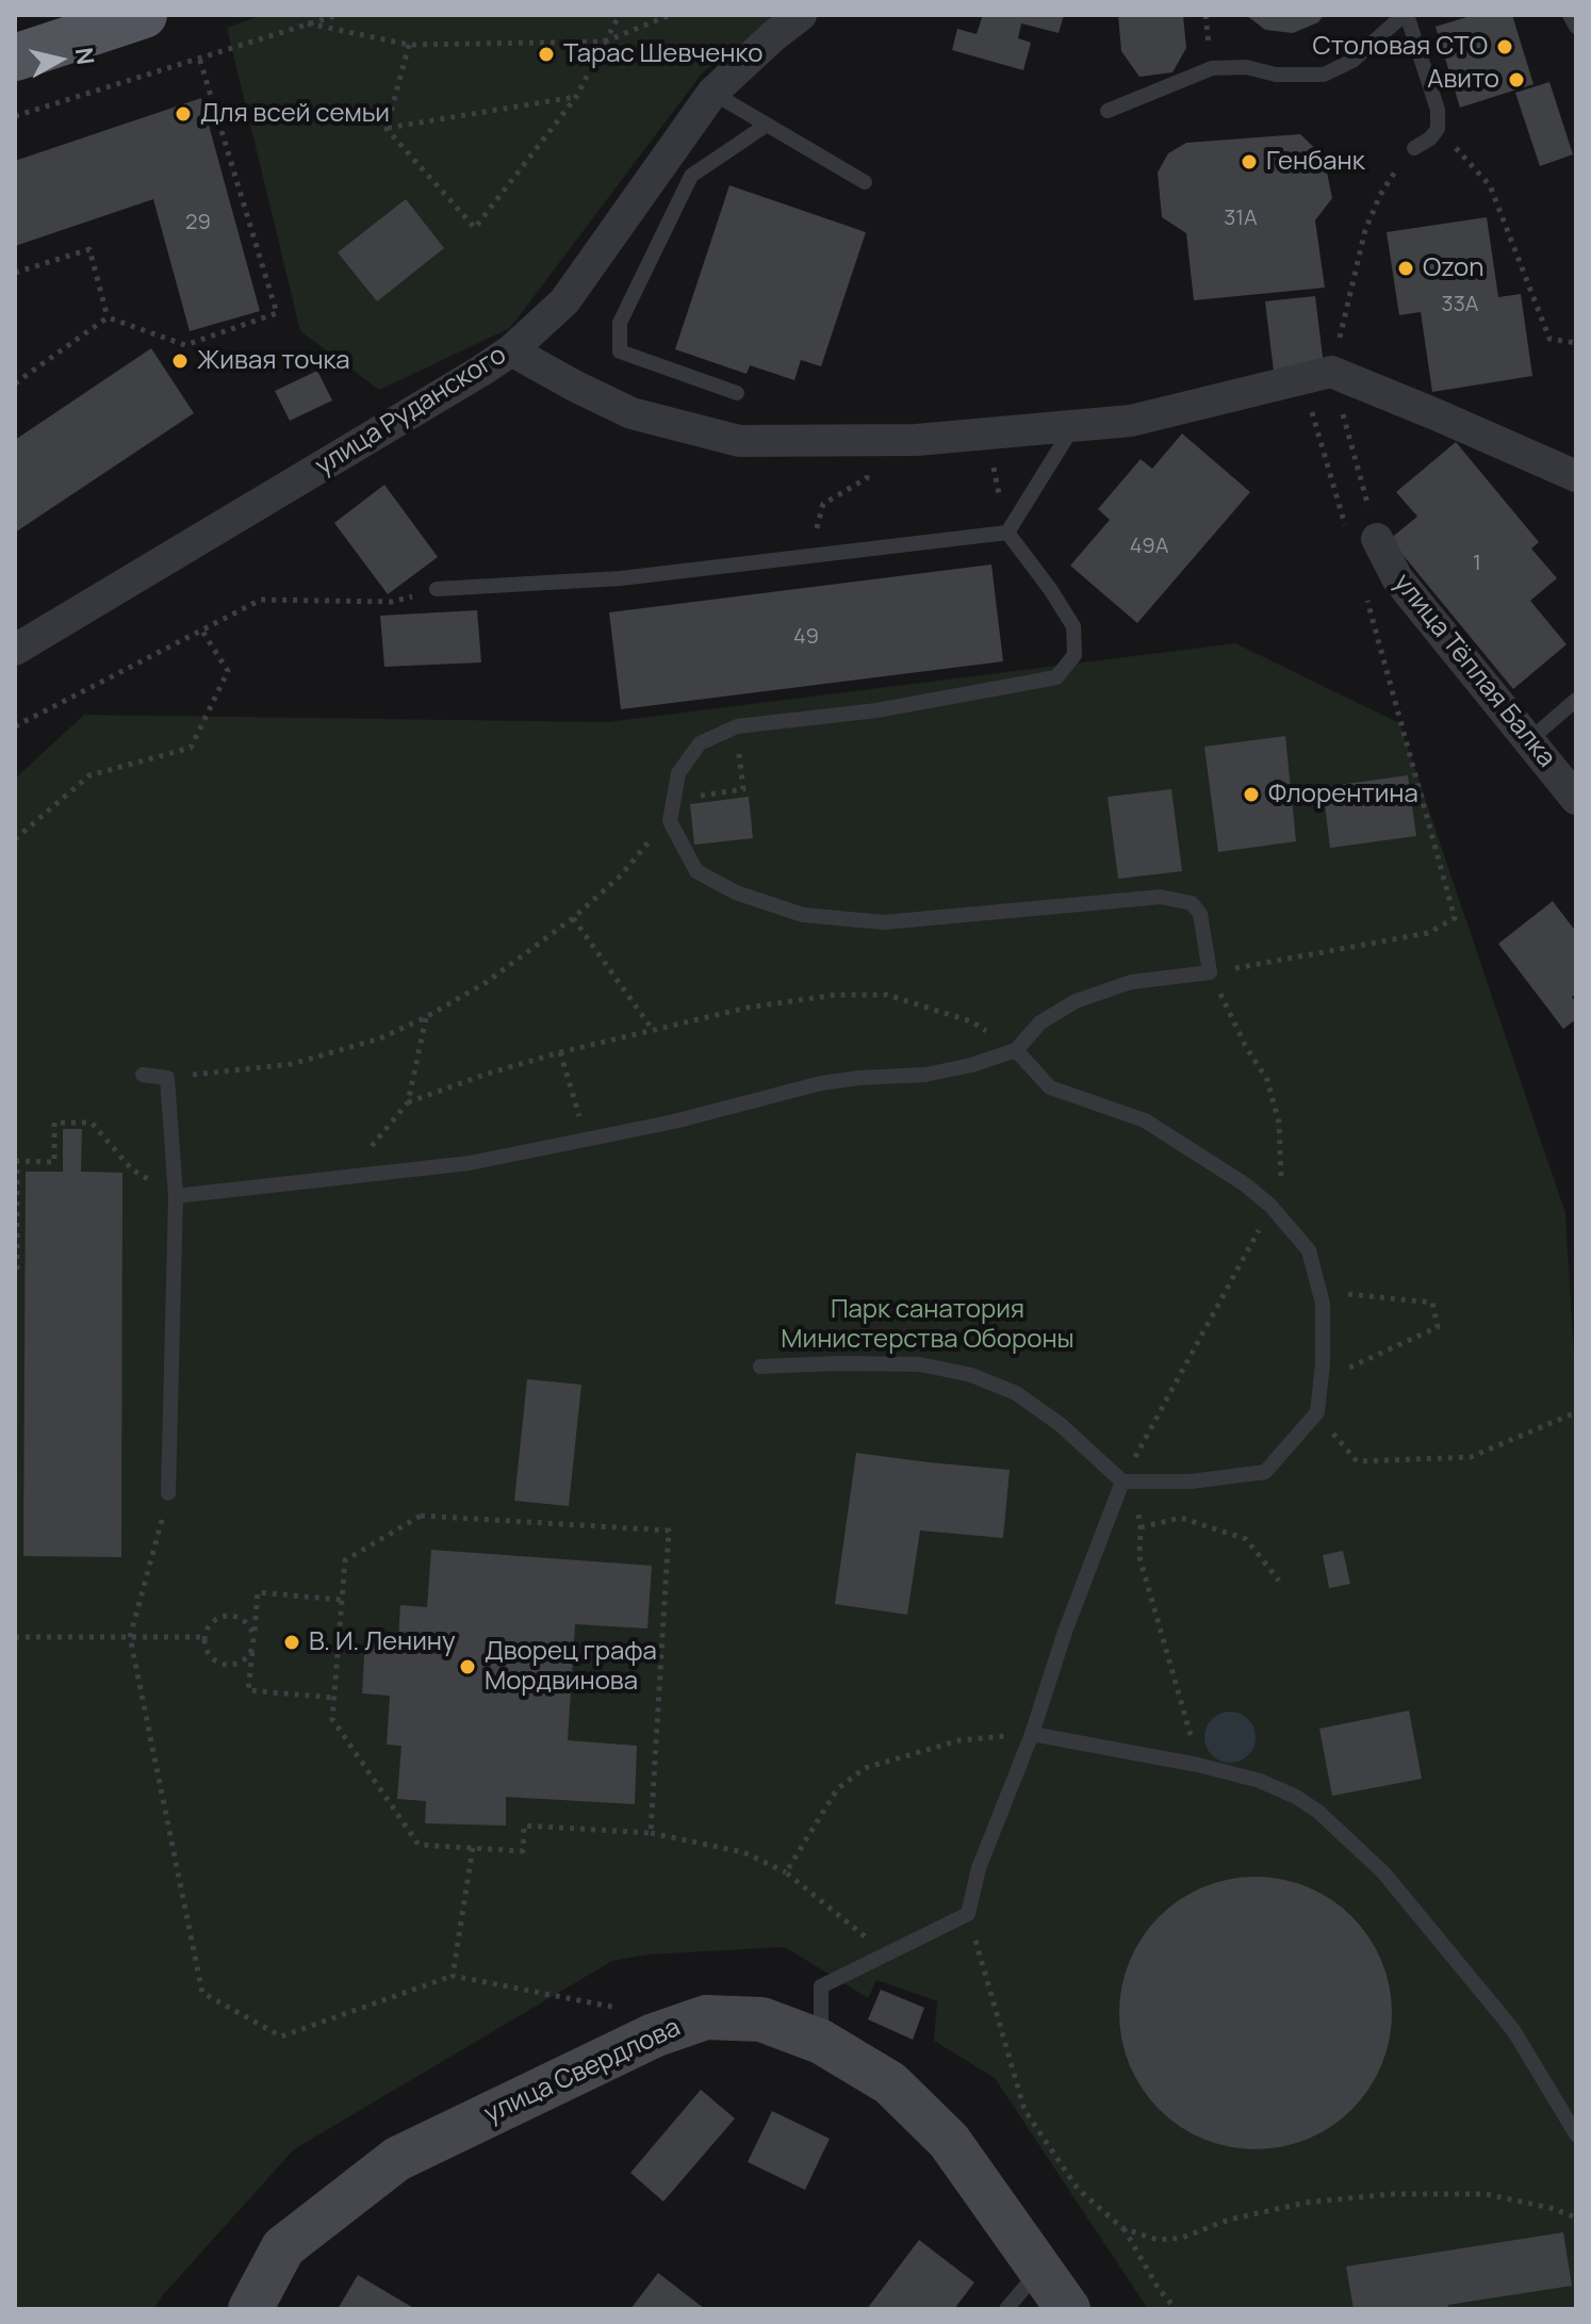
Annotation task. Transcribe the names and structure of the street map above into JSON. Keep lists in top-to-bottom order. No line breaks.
{"streets":{"main road":["улица Свердлова"],"street":["улица Руданского","улица Тёплая Балка"]},"parks":["Парк санатория Министерства Обороны"],"places":["Столовая СТО","Тарас Шевченко","Авито","Для всей семьи","Генбанк","Ozon","Живая точка","Флорентина","В. И. Ленину","Дворец графа Мордвинова"],"house_numbers":["31А","29","33А","49А","1","49"],"north":"right"}
